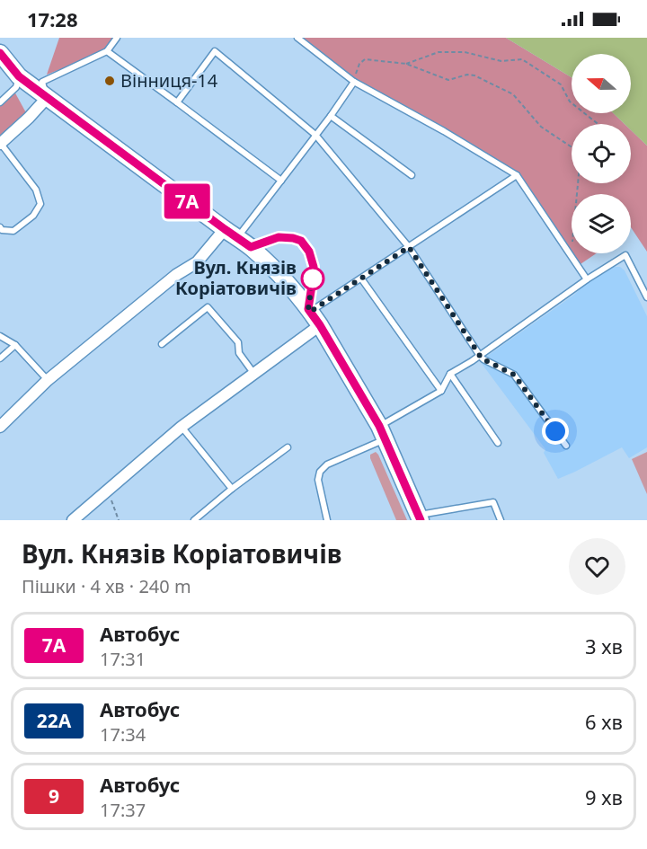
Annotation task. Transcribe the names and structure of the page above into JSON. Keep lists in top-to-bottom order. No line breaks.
{"places":["Вінниця-14","Вул. Князів Коріатовичів"],"lines":["bus line 7А"],"north":"left","page":{"status":"17:28","on_map":"7А","heading":["Вул. Князів Коріатовичів","Пішки · 4 хв · 240 m"],"list":[{"mark":"7А","name":"Автобус","note":"17:31","value":"3 хв"},{"mark":"22А","name":"Автобус","note":"17:34","value":"6 хв"},{"mark":"9","name":"Автобус","note":"17:37","value":"9 хв"}]}}
